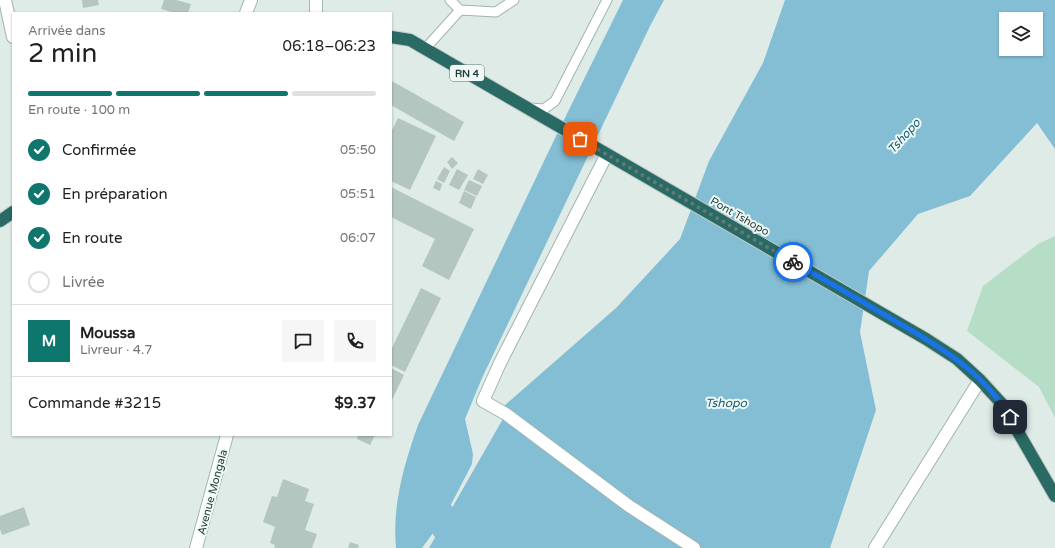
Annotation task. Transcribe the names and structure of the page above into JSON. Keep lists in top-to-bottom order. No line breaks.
{"streets":{"highway":["RN 4","Pont Tshopo"],"street":["Avenue Mongala"]},"crossings":[["RN 4","Pont Tshopo"]],"water":["Tshopo"],"page":{"heading":["2 min","Arrivée dans","06:18–06:23"],"panel":["Moussa","Livreur · 4.7","Commande #3215","$9.37"],"bar":"En route · 100 m","list":[["Confirmée","05:50"],["En préparation","05:51"],["En route","06:07"],"Livrée"],"round":"M"}}
